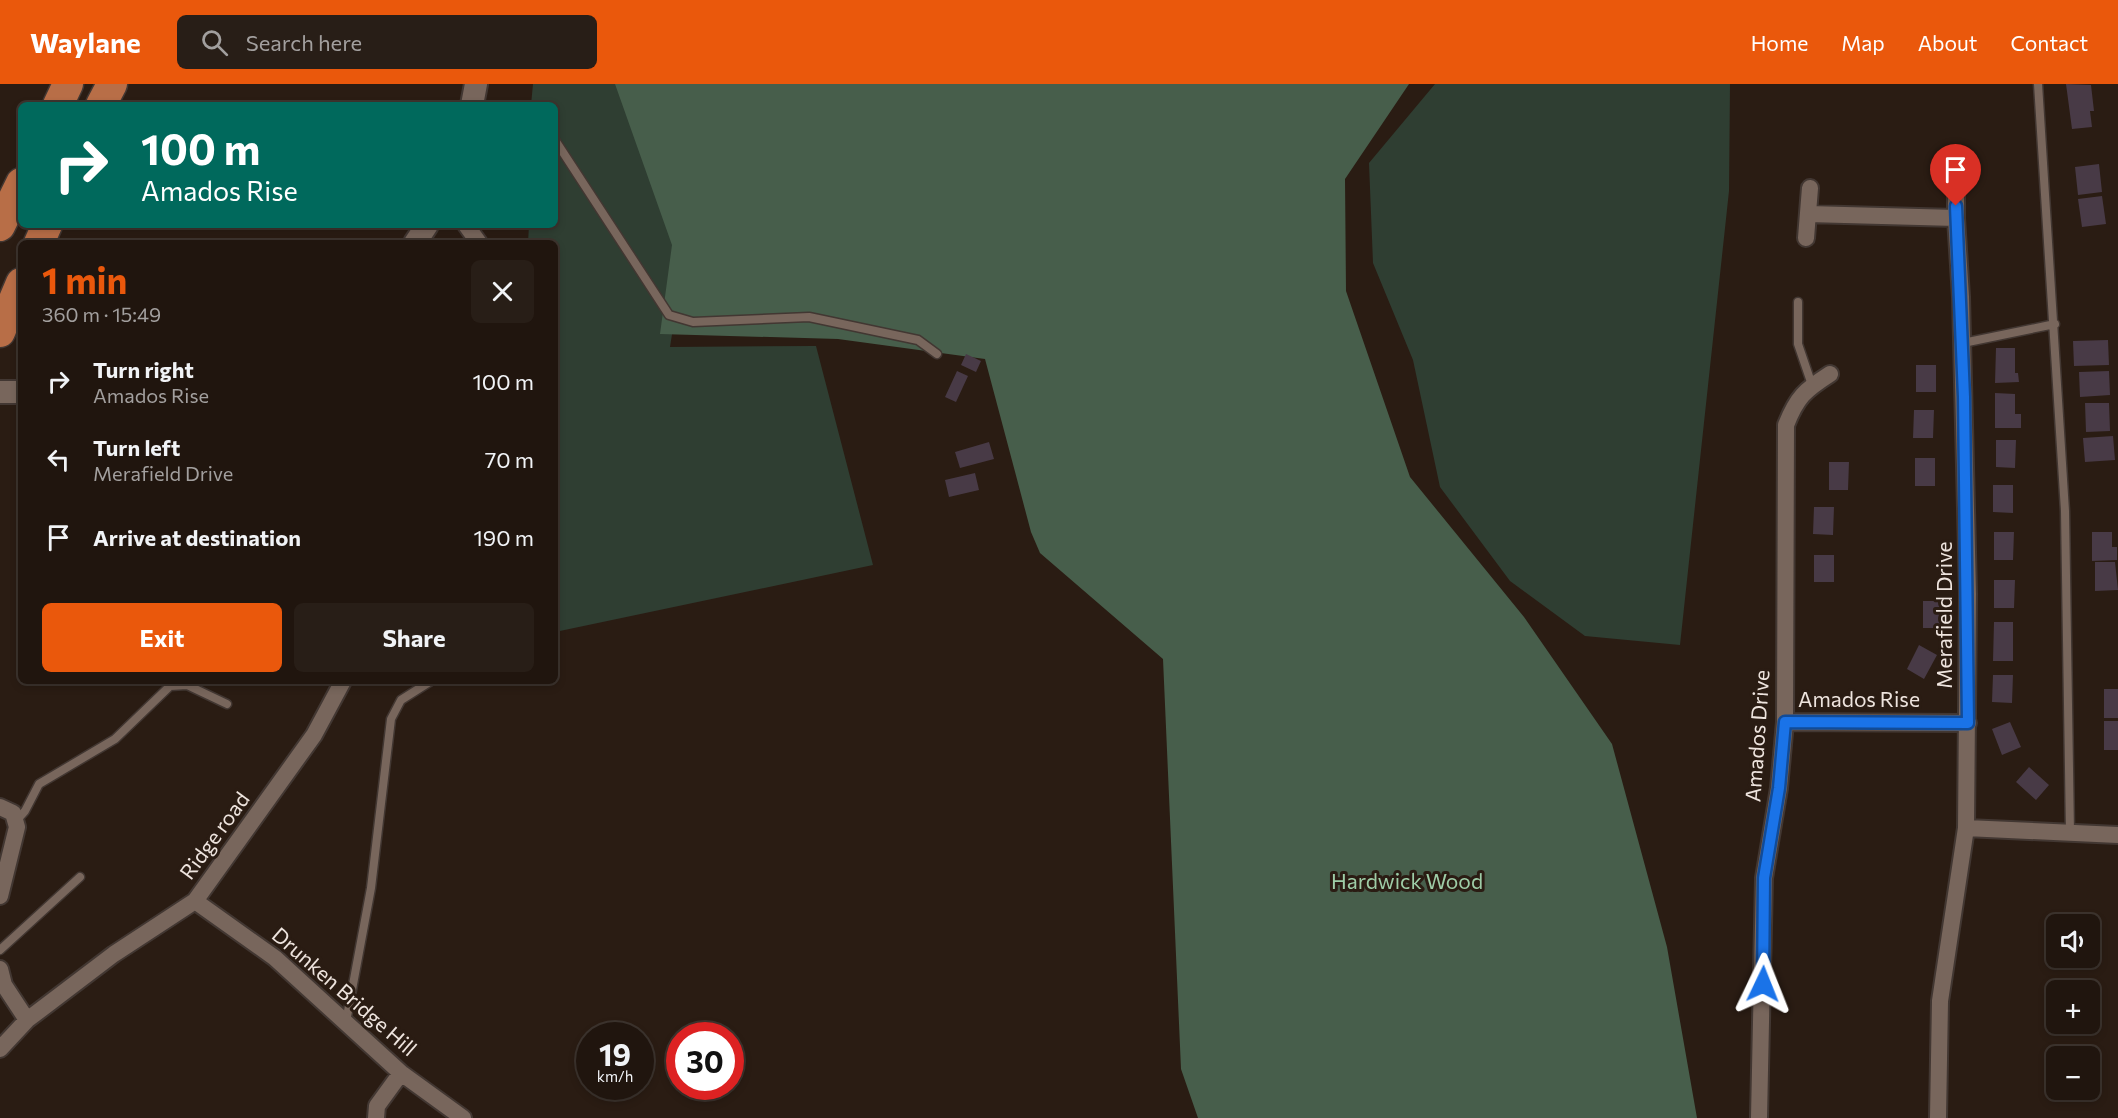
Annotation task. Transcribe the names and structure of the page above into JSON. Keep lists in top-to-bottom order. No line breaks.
{"streets":{"street":["Merafield Drive","Amados Rise","Amados Drive","Ridge road","Drunken Bridge Hill"]},"crossings":[["Merafield Drive","Amados Rise"],["Amados Rise","Amados Drive"],["Ridge road","Drunken Bridge Hill"]],"parks":["Hardwick Wood"],"page":{"header":"Waylane","search":"Search here","nav":["Home","Map","About","Contact"],"turn":["100 m","Amados Rise"],"heading":["1 min","360 m · 15:49"],"list":[{"name":"Turn right","note":"Amados Rise","value":"100 m"},{"name":"Turn left","note":"Merafield Drive","value":"70 m"},{"name":"Arrive at destination","value":"190 m"}],"buttons":["Exit","Share"],"map_buttons":["+","−"],"speed":"19 km/h","limit":"30"}}
